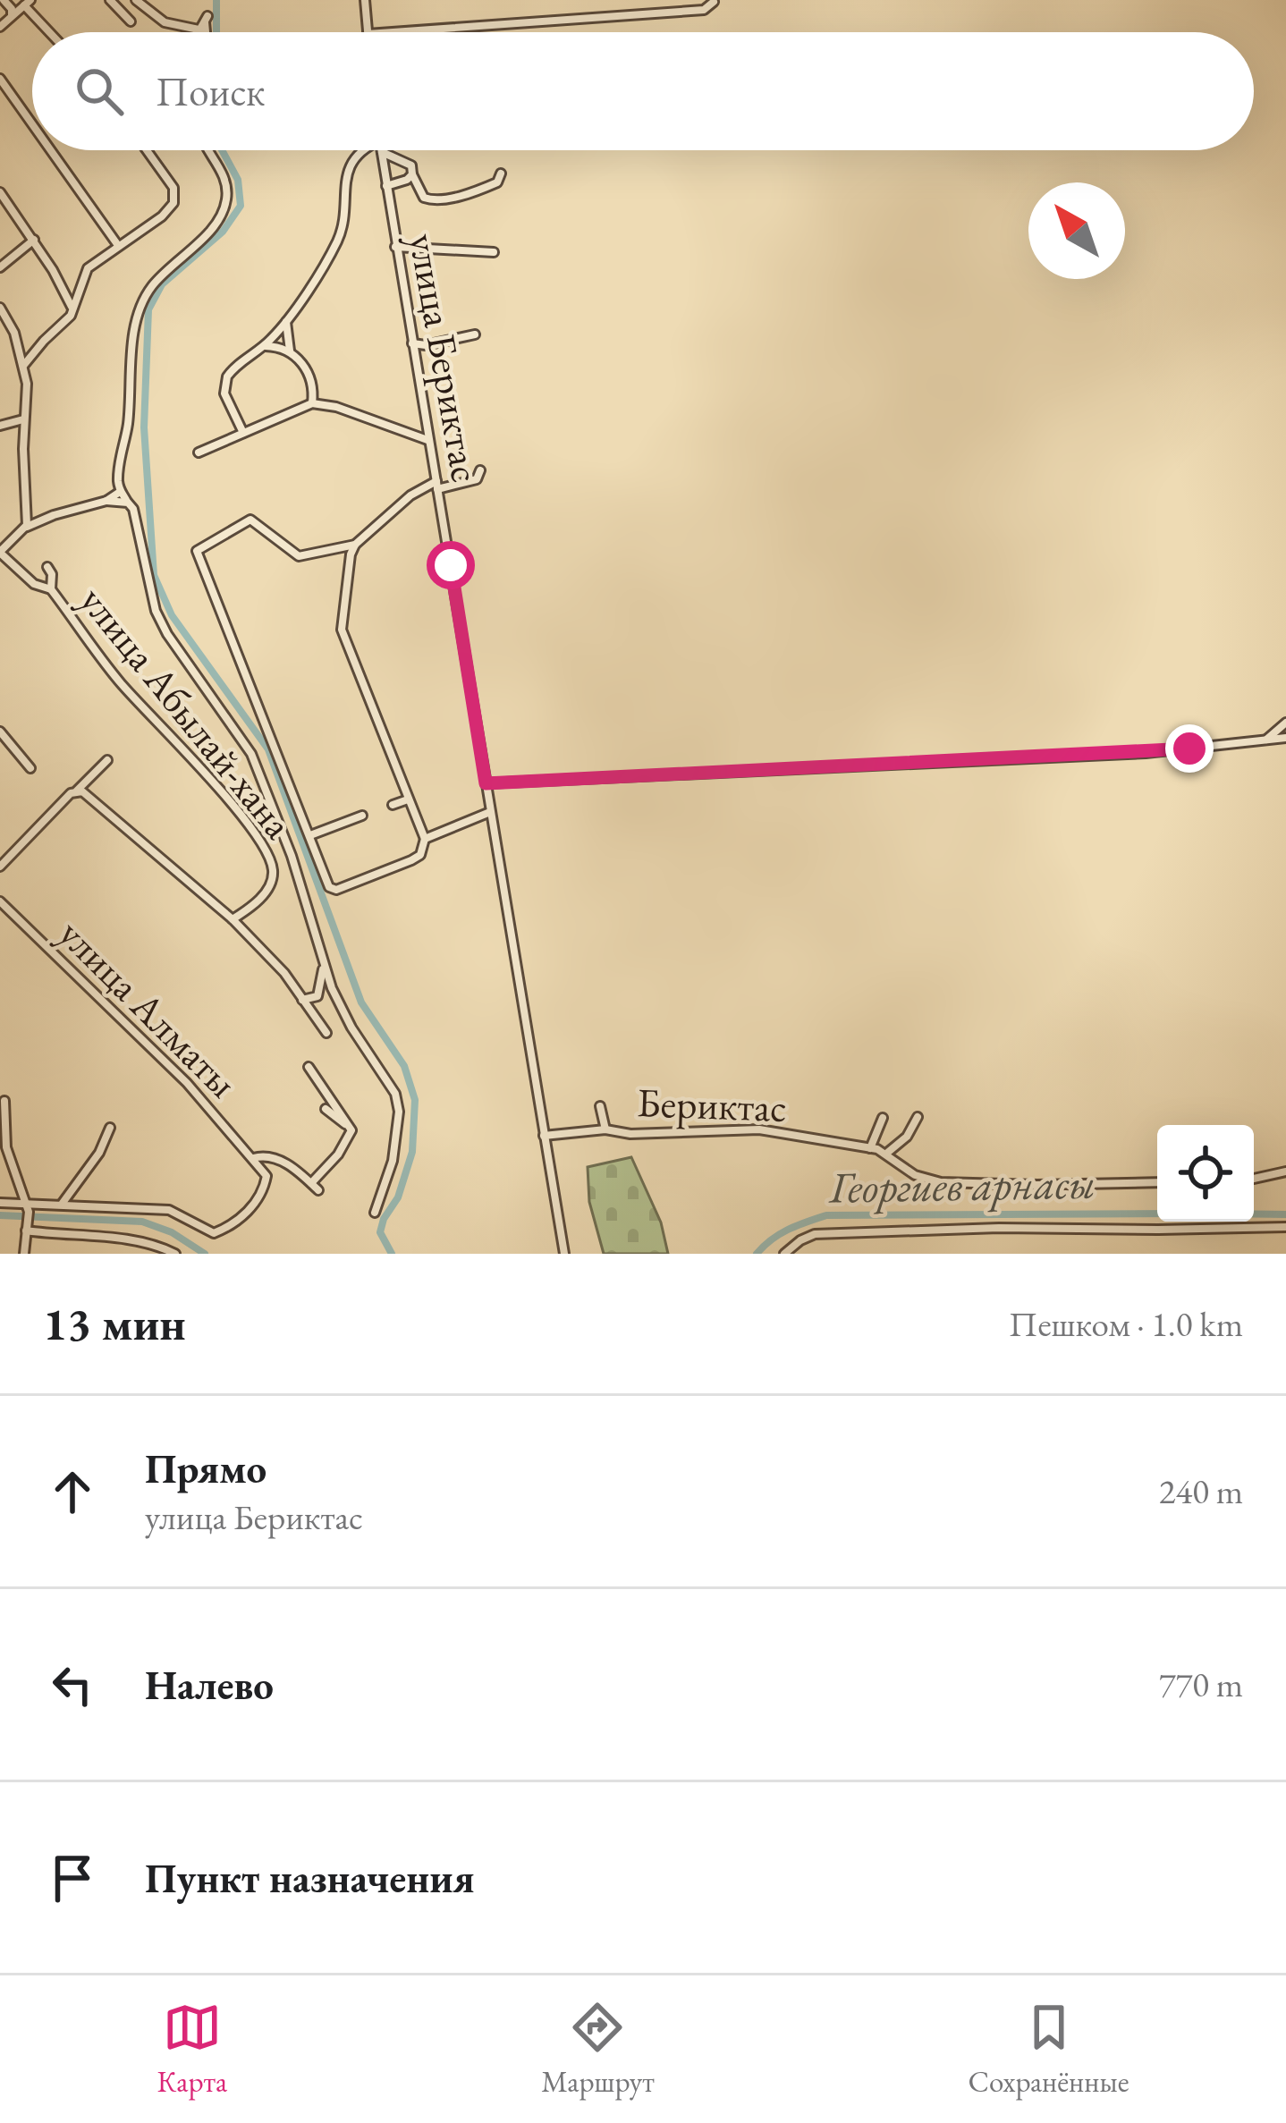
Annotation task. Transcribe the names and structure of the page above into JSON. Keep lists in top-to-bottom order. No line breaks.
{"streets":{"street":["улица Бериктас","улица Абылай-хана","улица Алматы","Бериктас"]},"crossings":[["улица Бериктас","Бериктас"]],"water":["Георгиев арнасы"],"north":"top left","page":{"search":"Поиск","heading":["13 мин","Пешком · 1.0 km"],"list":[["Прямо","улица Бериктас","240 m"],["Налево","770 m"],"Пункт назначения"],"nav":["Карта","Маршрут","Сохранённые"]}}
